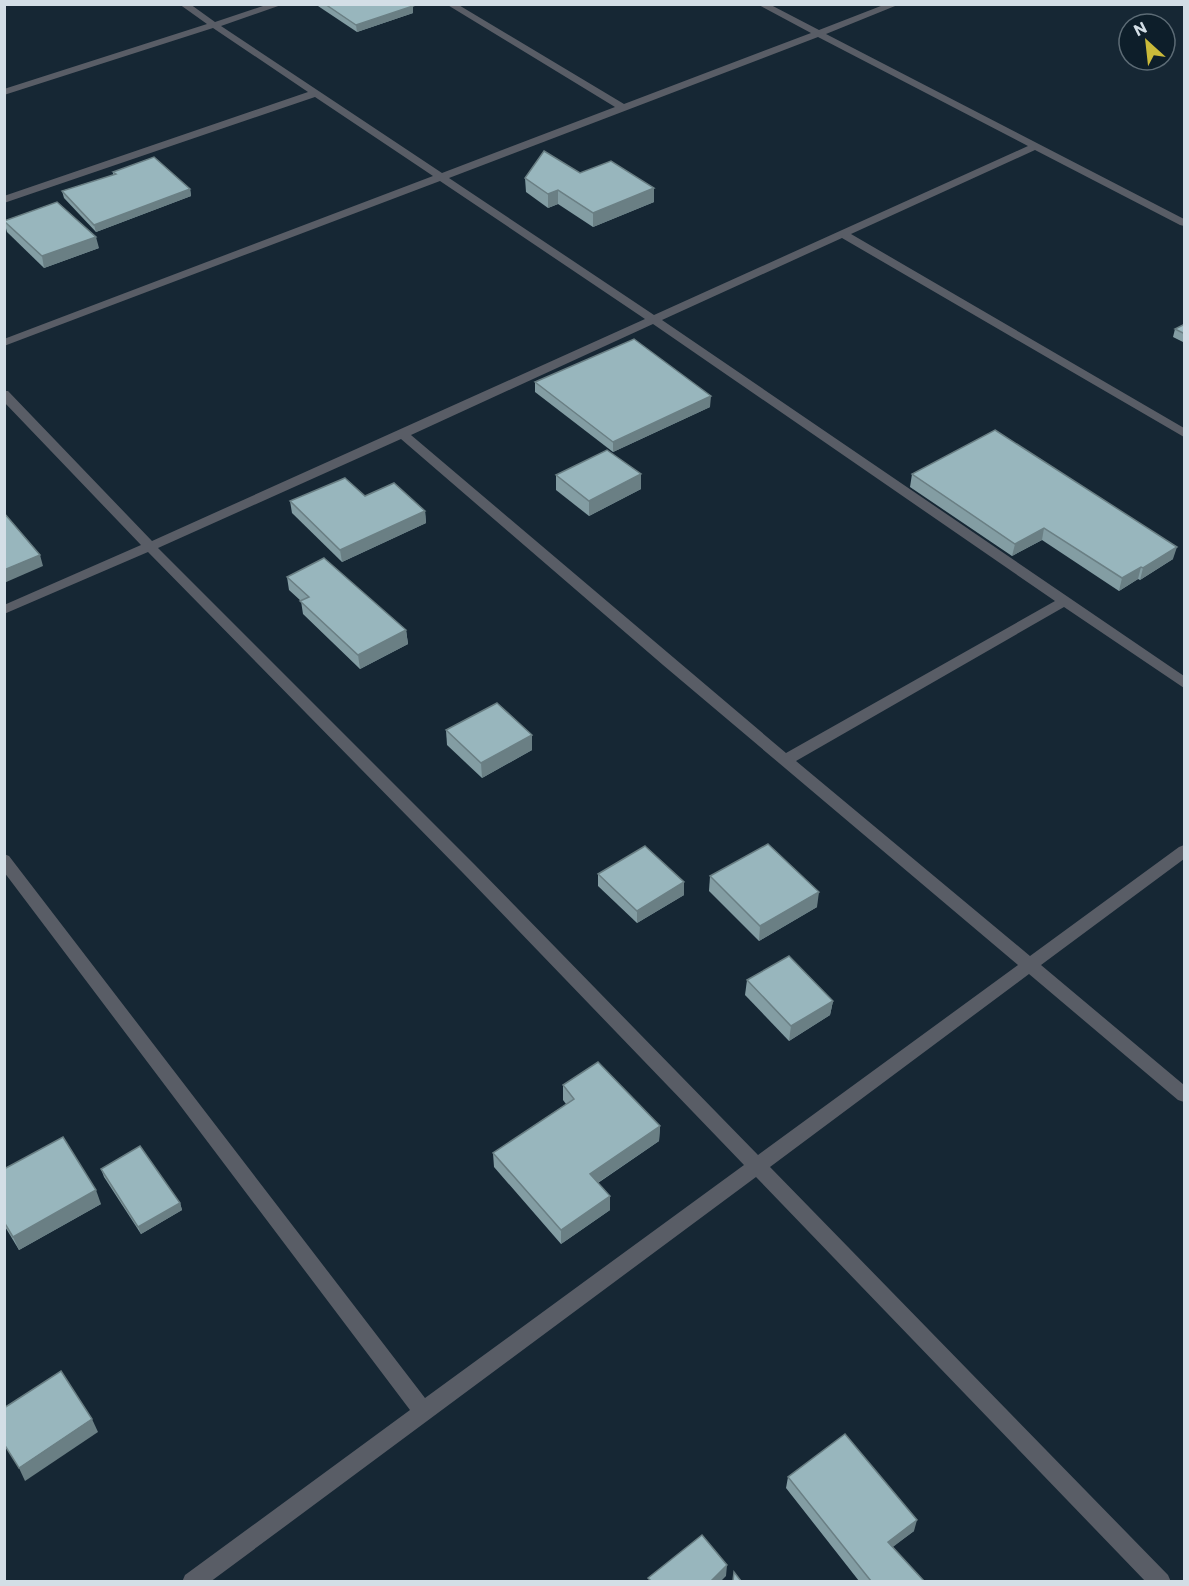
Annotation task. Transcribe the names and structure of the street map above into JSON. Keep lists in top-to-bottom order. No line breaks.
{"north":"top left"}
